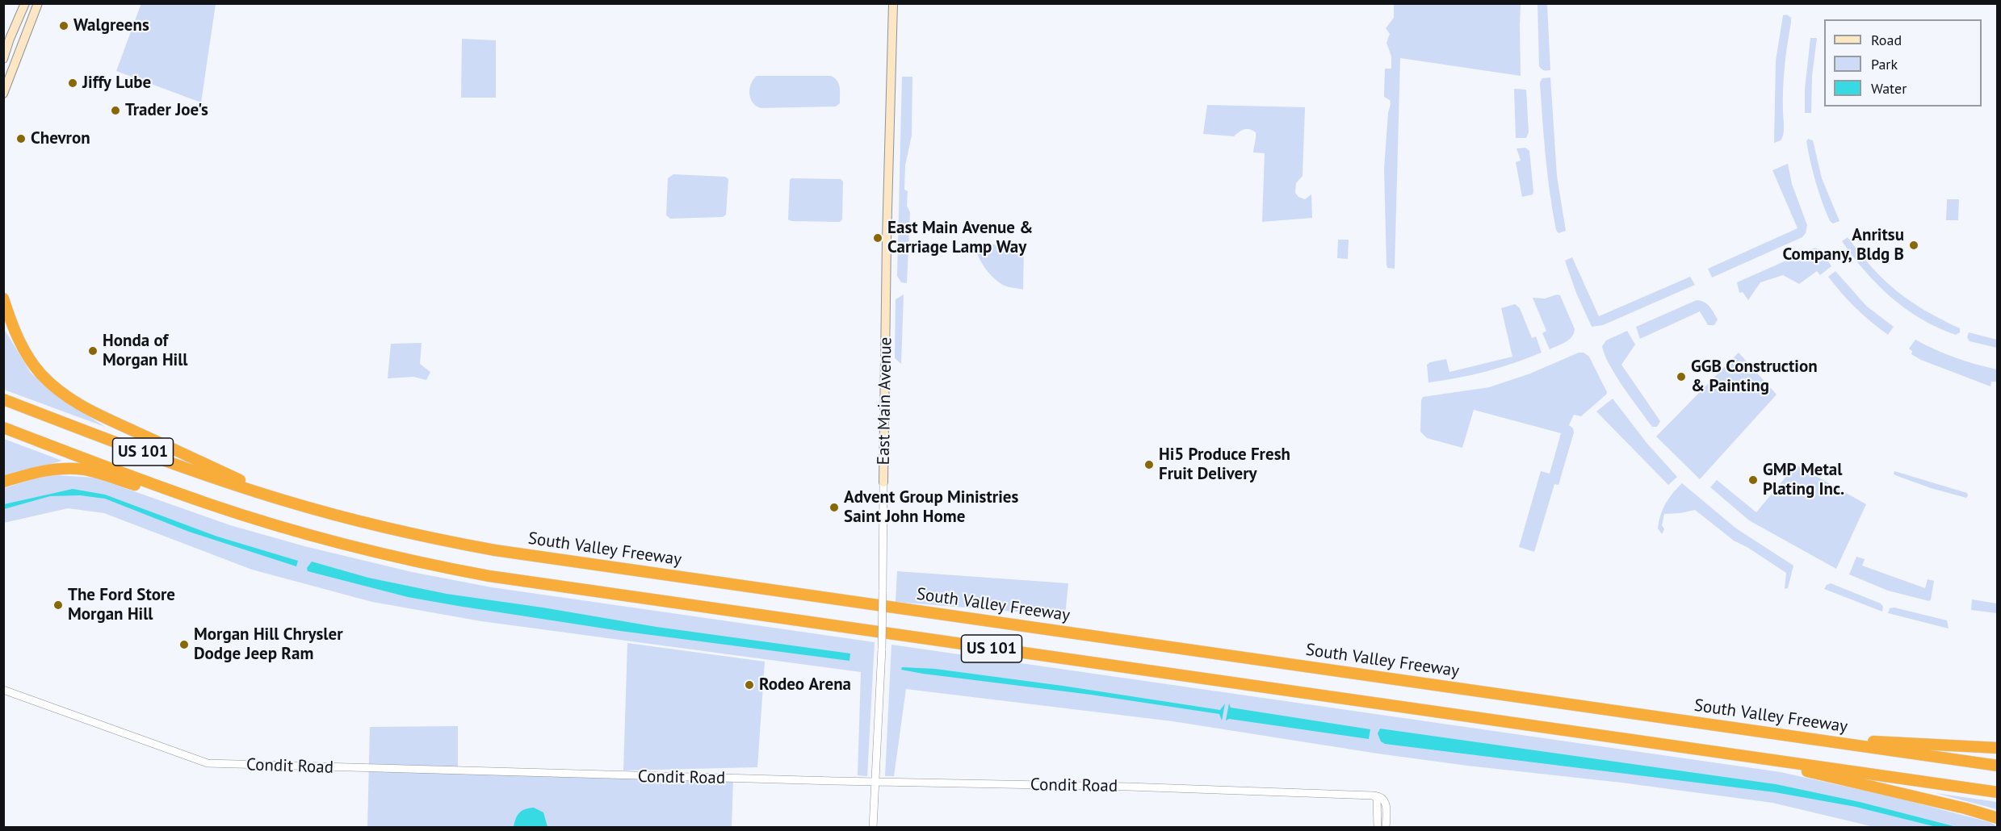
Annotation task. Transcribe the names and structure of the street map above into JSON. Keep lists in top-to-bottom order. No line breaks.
{"streets":{"highway":["US 101","South Valley Freeway"],"main road":["East Main Avenue"],"street":["Condit Road"]},"crossings":[["East Main Avenue","Condit Road"]],"places":["Walgreens","Jiffy Lube","Trader Joe's","Chevron","East Main Avenue & Carriage Lamp Way","Anritsu Company, Bldg B","Honda of Morgan Hill","GGB Construction & Painting","Hi5 Produce Fresh Fruit Delivery","GMP Metal Plating Inc.","Advent Group Ministries Saint John Home","The Ford Store Morgan Hill","Morgan Hill Chrysler Dodge Jeep Ram","Rodeo Arena"],"legend":["Road","Park","Water"]}
